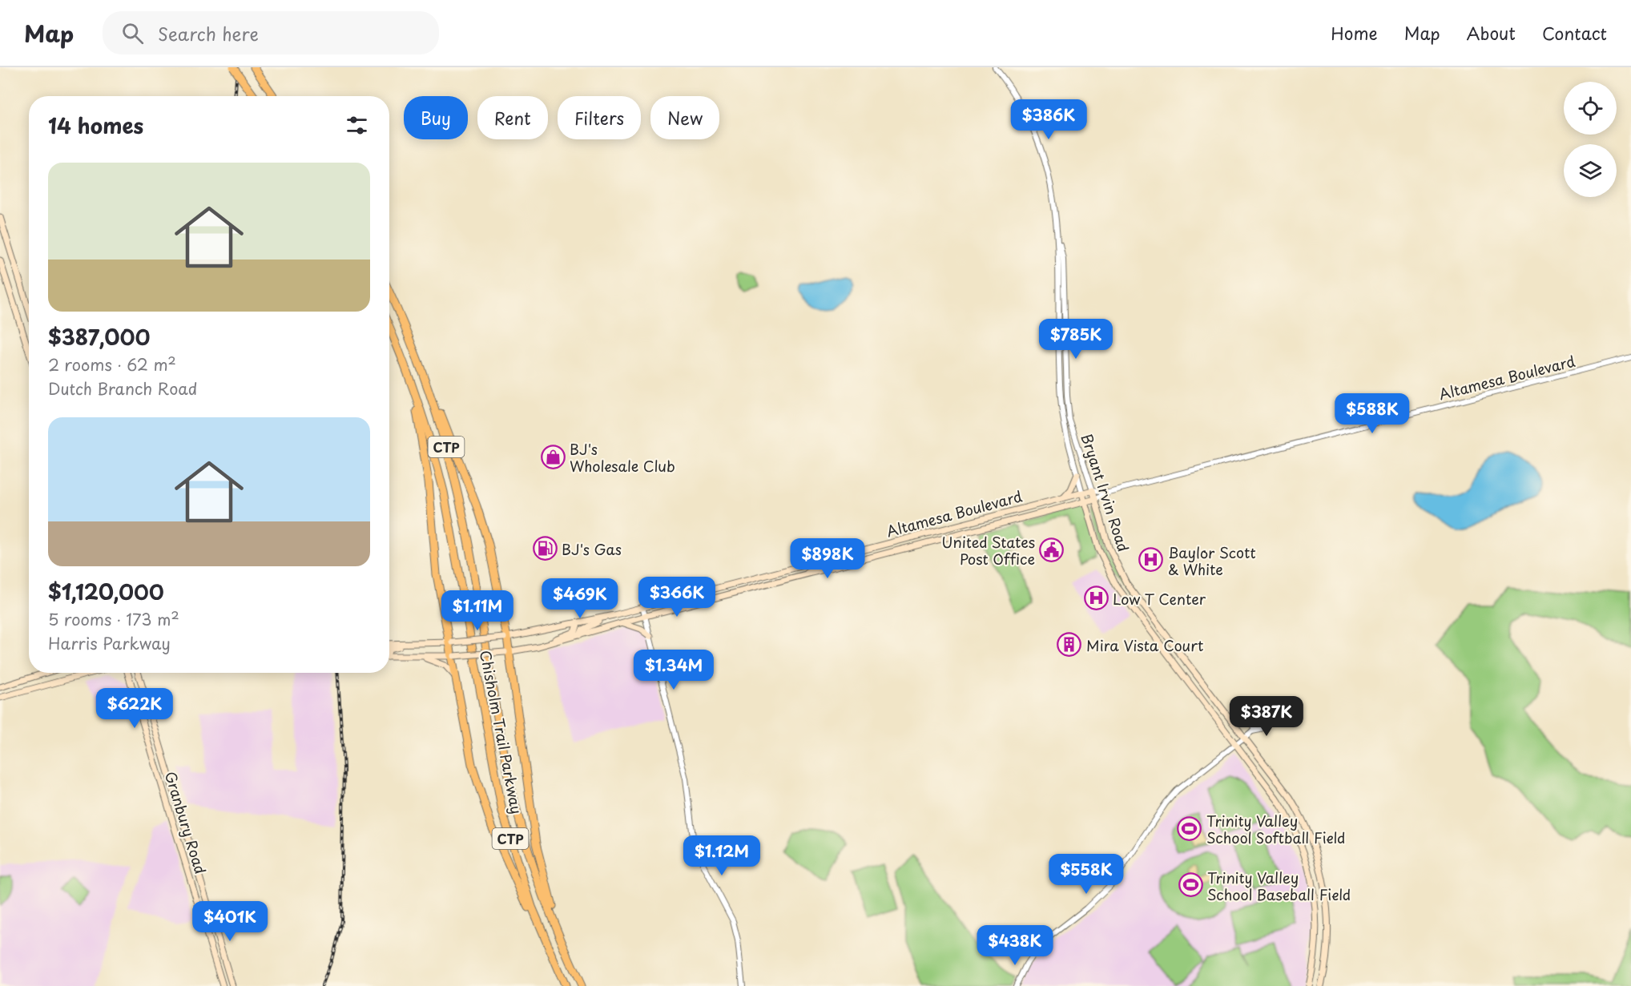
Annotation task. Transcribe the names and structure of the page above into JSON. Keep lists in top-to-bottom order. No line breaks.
{"streets":{"highway":["CTP","Chisholm Trail Parkway"],"main road":["Altamesa Boulevard","Bryant Irvin Road","Granbury Road"]},"crossings":[["Altamesa Boulevard","Bryant Irvin Road"]],"places":{"shop":["BJ's Wholesale Club"],"fuel station":["BJ's Gas"],"public building":["United States Post Office"],"hospital":["Baylor Scott & White","Low T Center"],"building":["Mira Vista Court"],"sports":["Trinity Valley School Softball Field","Trinity Valley School Baseball Field"]},"page":{"header":"Map","search":"Search here","nav":["Home","Map","About","Contact"],"chip":["Buy","Rent","Filters","New"],"heading":"14 homes","price":["$386K","$785K","$588K","$898K","$366K","$469K","$1.11M","$1.34M","$622K","$387K","$1.12M","$558K","$401K","$438K"],"list":[{"name":"$387,000","note":"2 rooms · 62 m² · Dutch Branch Road"},{"name":"$1,120,000","note":"5 rooms · 173 m² · Harris Parkway"}]}}
